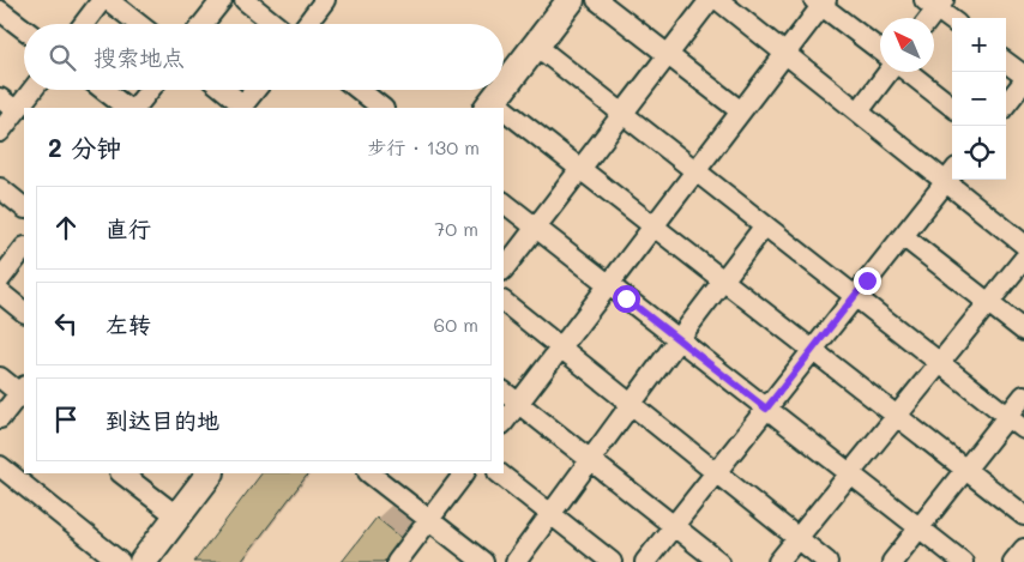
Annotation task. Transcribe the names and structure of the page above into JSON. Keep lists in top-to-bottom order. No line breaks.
{"north":"top left","page":{"map_buttons":["+","−"],"search":"搜索地点","heading":["2 分钟","步行 · 130 m"],"list":[["直行","70 m"],["左转","60 m"],"到达目的地"]}}
